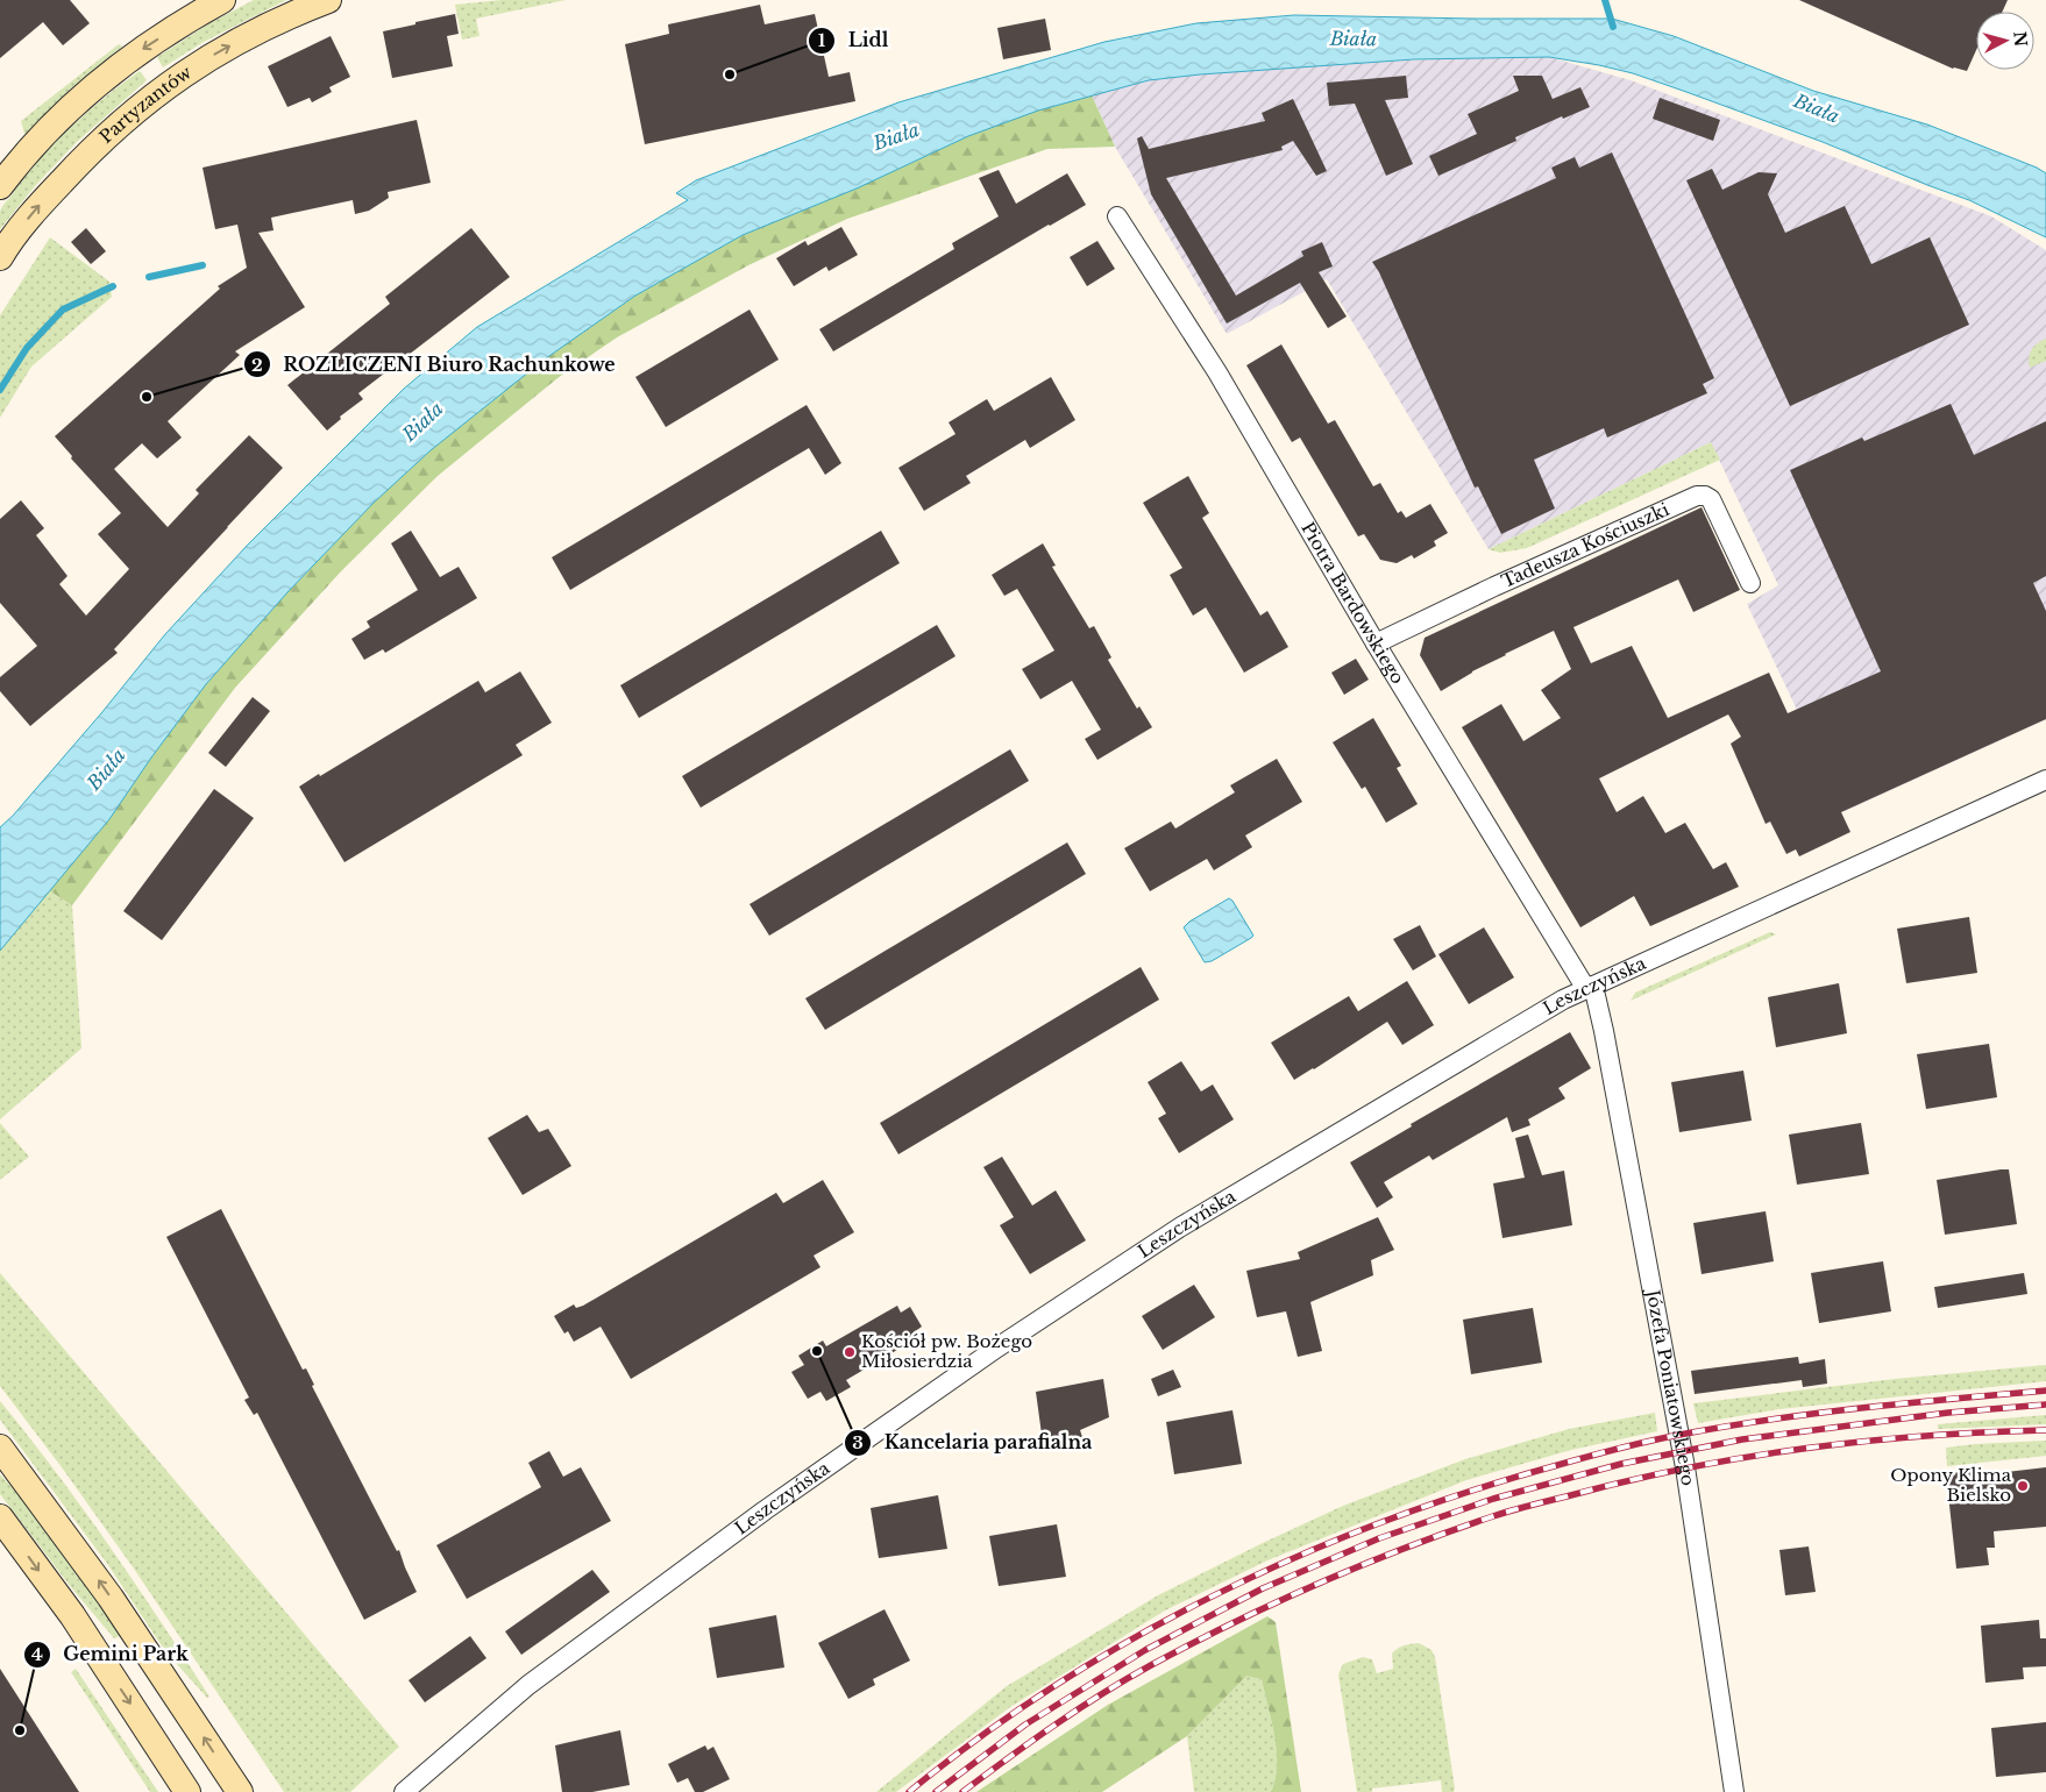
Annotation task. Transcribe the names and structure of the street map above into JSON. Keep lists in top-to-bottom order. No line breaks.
{"streets":{"main road":["Partyzantów"],"street":["Tadeusza Kościuszki","Piotra Bardowskiego","Leszczyńska","Józefa Poniatowskiego"]},"crossings":[["Tadeusza Kościuszki","Piotra Bardowskiego"],["Piotra Bardowskiego","Leszczyńska"],["Piotra Bardowskiego","Józefa Poniatowskiego"],["Leszczyńska","Józefa Poniatowskiego"]],"water":["Biała"],"places":["Lidl","ROZLICZENI Biuro Rachunkowe","Kancelaria parafialna","Kościół pw. Bożego Miłosierdzia","Opony Klima Bielsko","Gemini Park"],"north":"right"}
